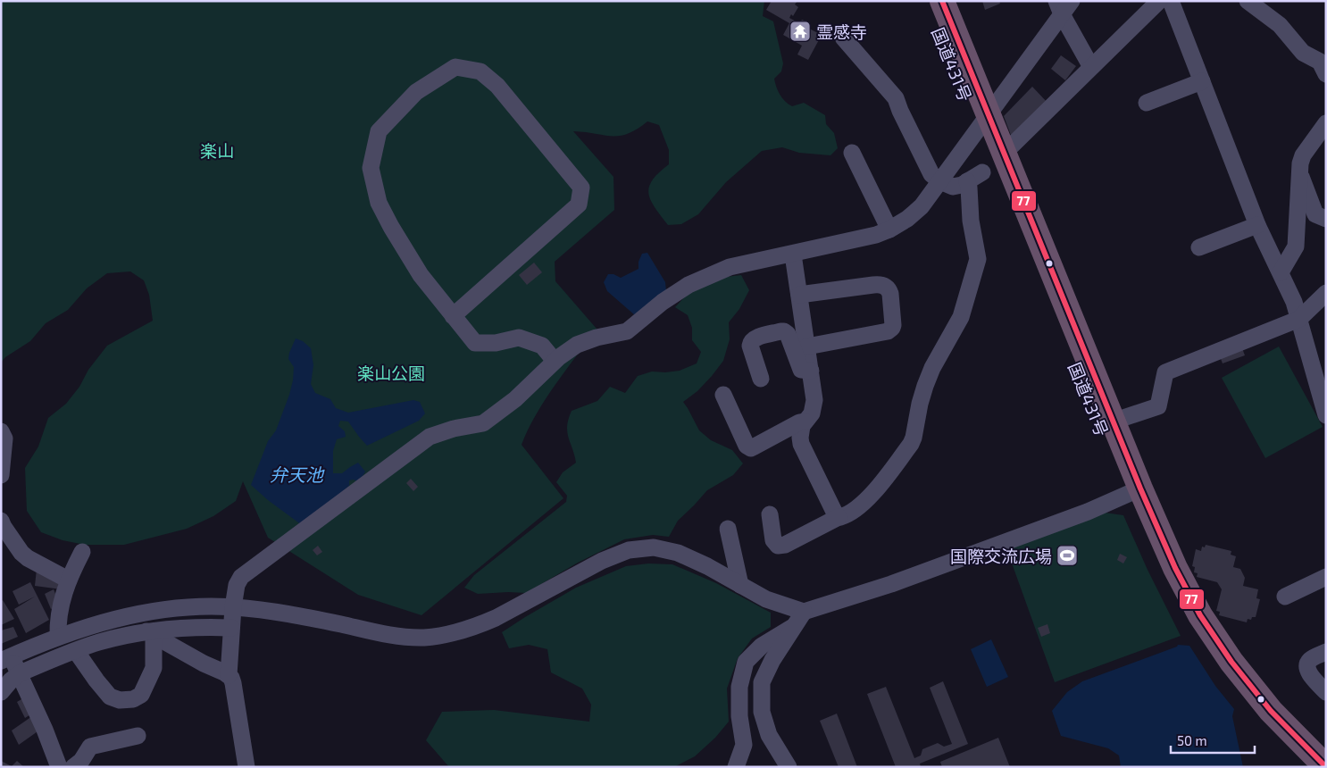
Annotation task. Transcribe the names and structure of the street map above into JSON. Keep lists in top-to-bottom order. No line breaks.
{"streets":{"highway":["国道431号"]},"water":["弁天池"],"parks":["楽山","楽山公園"],"places":{"temple":["霊感寺"],"sports":["国際交流広場"]},"lines":["transit line 77"],"scale_bar":"50 m"}
